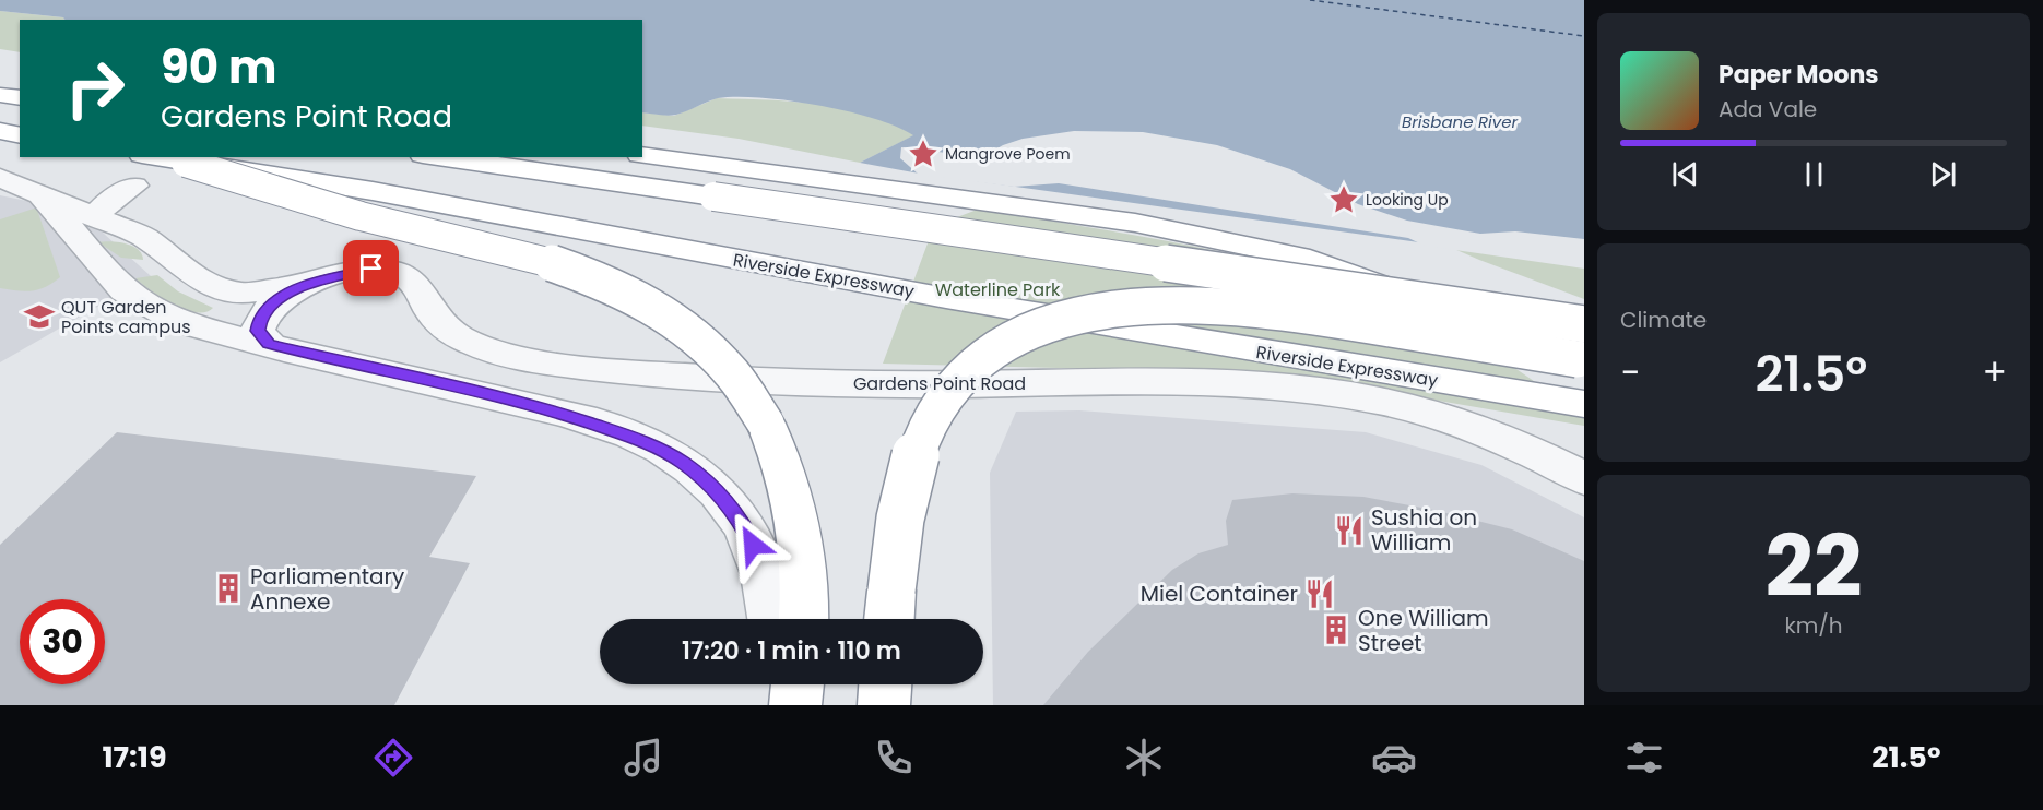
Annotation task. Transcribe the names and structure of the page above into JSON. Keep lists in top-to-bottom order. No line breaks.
{"streets":{"highway":["Riverside Expressway"],"street":["Gardens Point Road"]},"water":["Brisbane River"],"parks":["Waterline Park"],"places":{"place":["Mangrove Poem","Looking Up"],"school or university":["QUT Garden Points campus"],"restaurant":["Sushia on William","Miel Container"],"building":["Parliamentary Annexe","One William Street"]},"page":{"turn":["90 m","Gardens Point Road"],"song":["Paper Moons","Ada Vale"],"tile":["Climate",["22","km/h"]],"heat":["−","21.5°","+"],"limit":"30","trip":"17:20 · 1 min · 110 m","tabs":["17:19","21.5°"]}}
